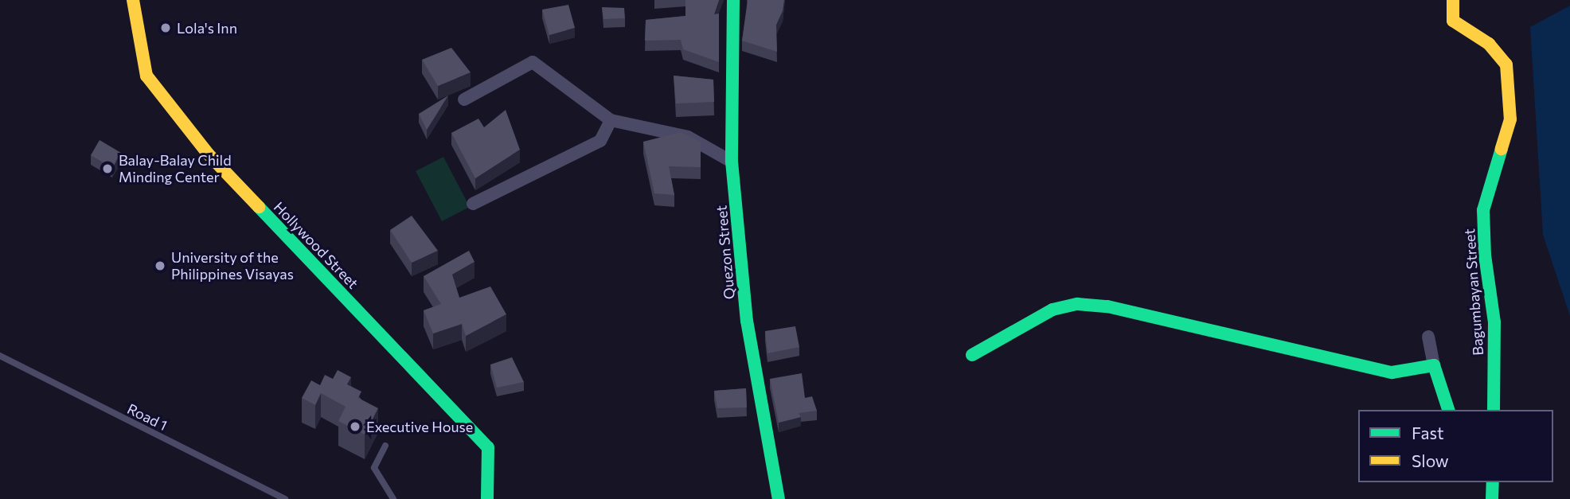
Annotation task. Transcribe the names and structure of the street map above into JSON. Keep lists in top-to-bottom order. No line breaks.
{"streets":{"street":["Hollywood Street","Quezon Street","Bagumbayan Street"],"lane":["Road 1"]},"places":["Lola's Inn","Balay-Balay Child Minding Center","University of the Philippines Visayas","Executive House"],"legend":["Fast","Slow"]}
